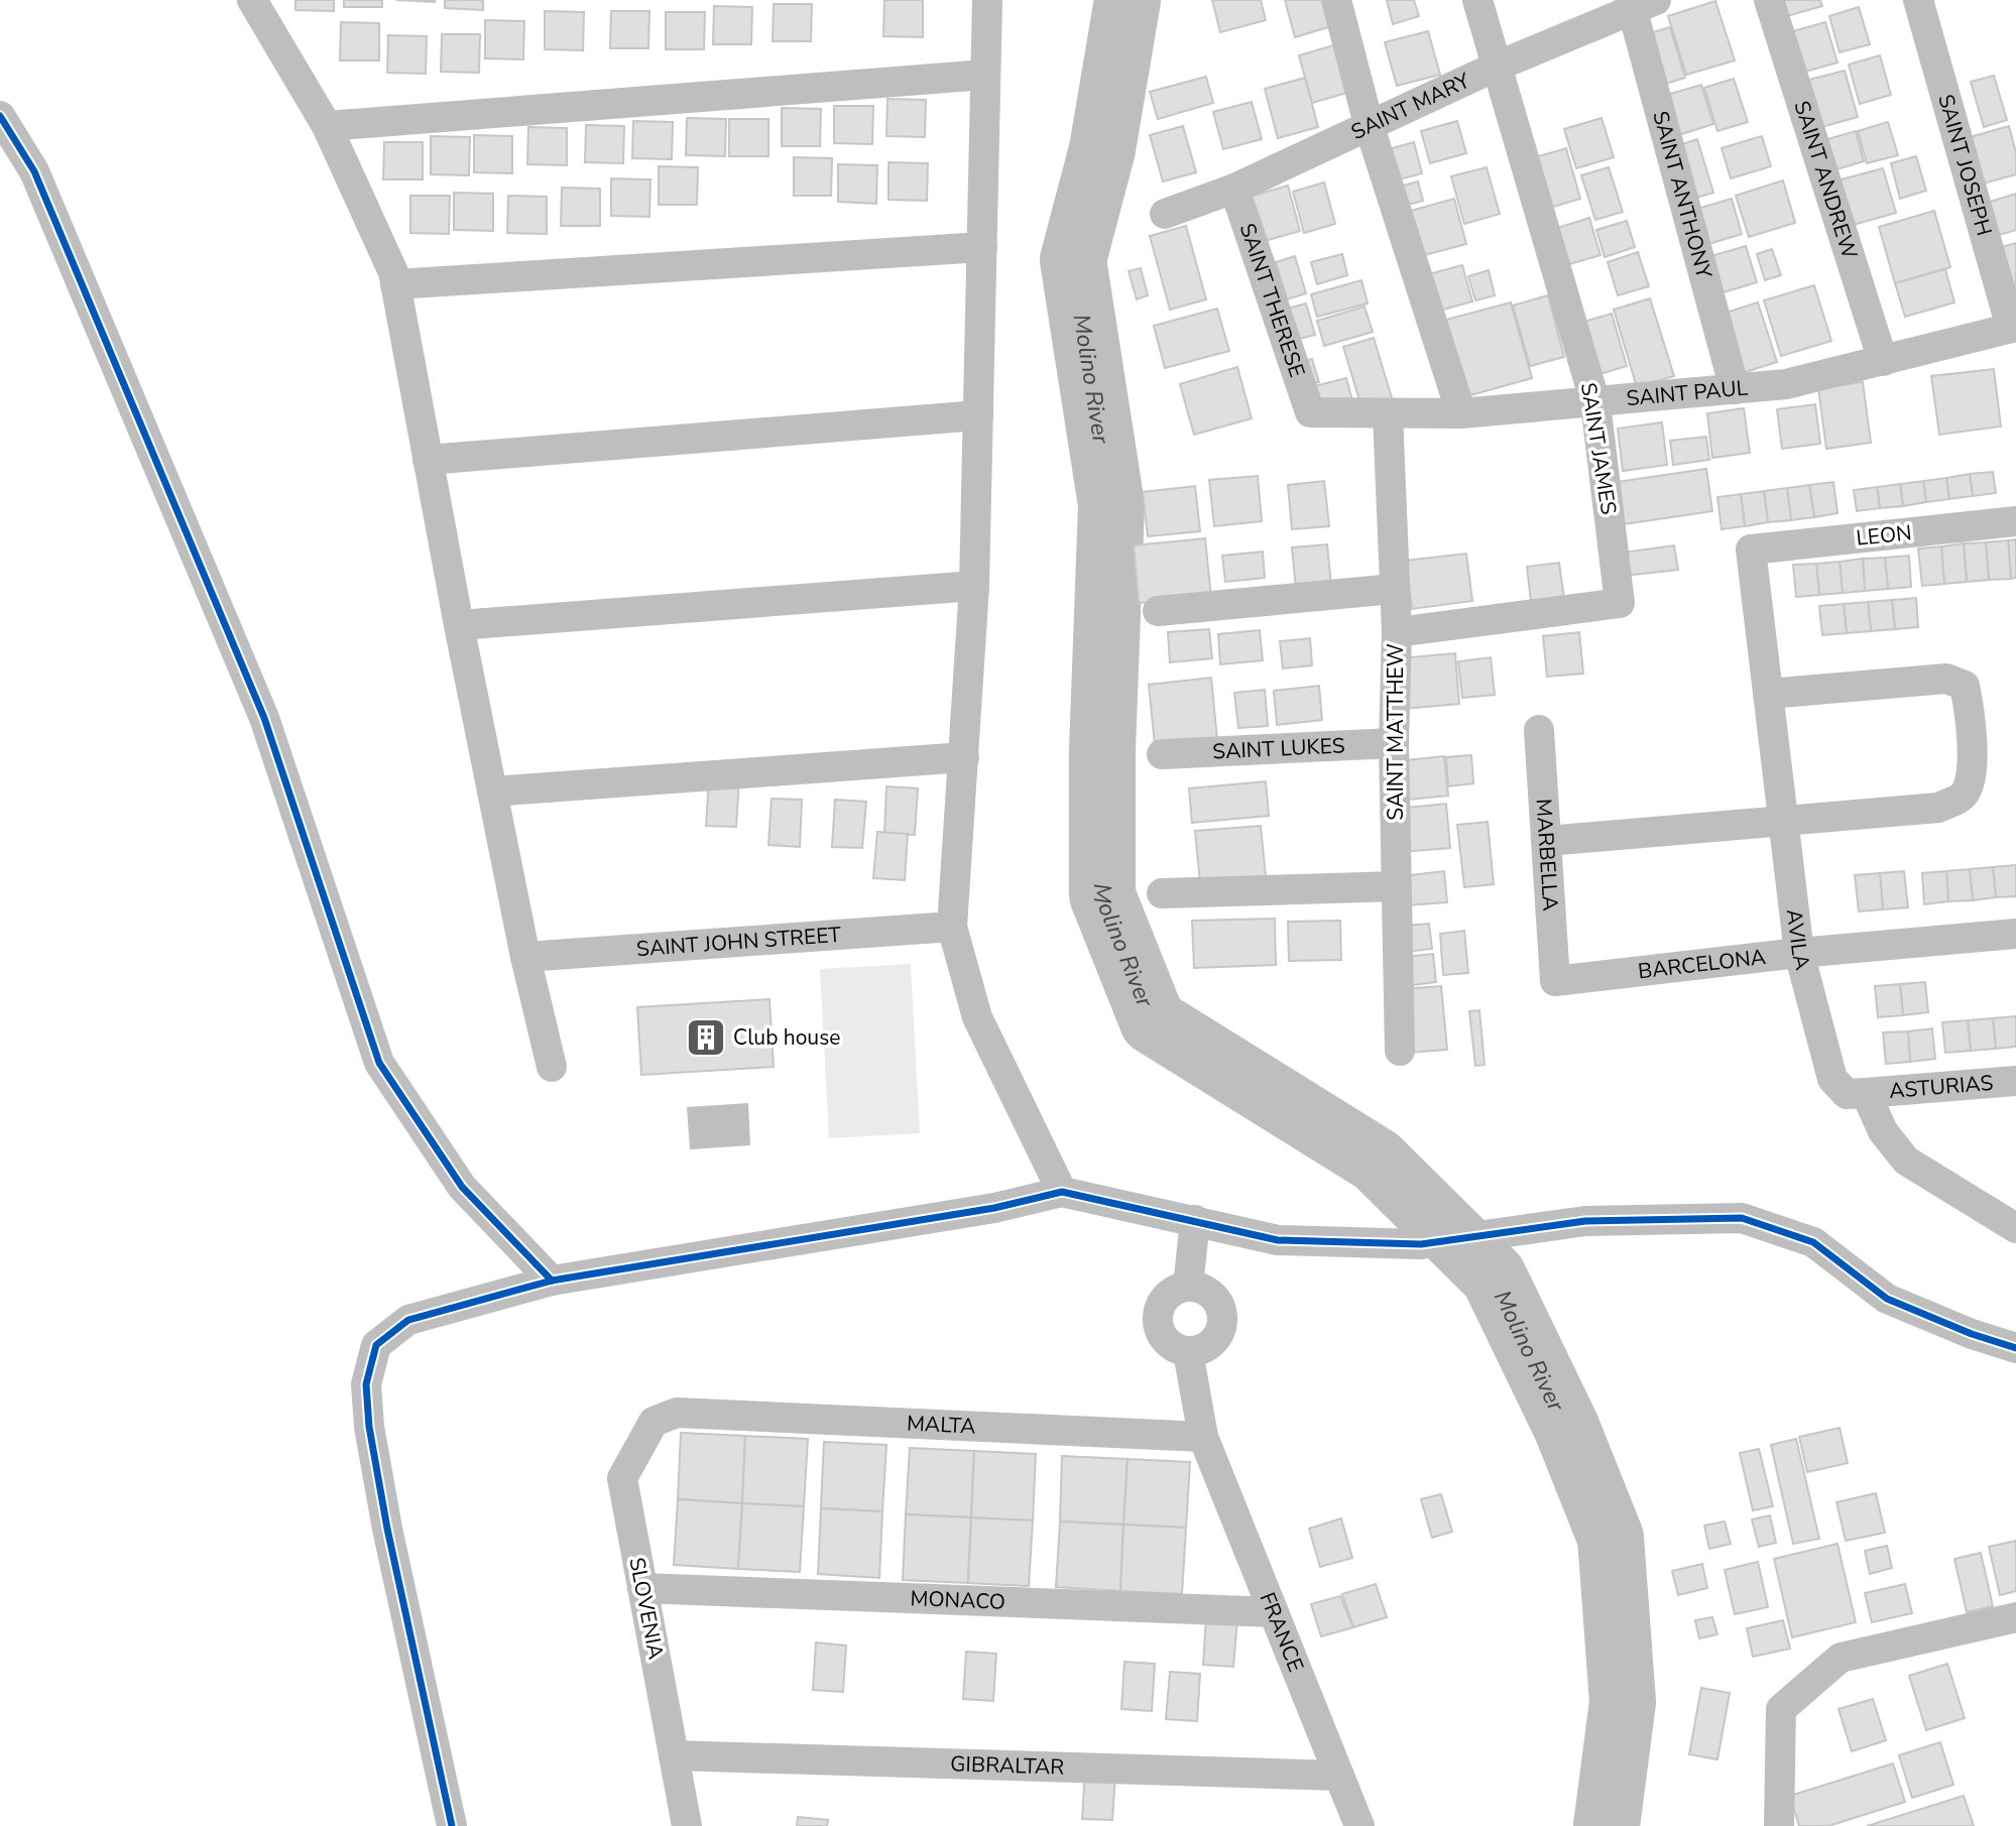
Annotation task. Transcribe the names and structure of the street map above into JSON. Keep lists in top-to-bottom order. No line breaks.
{"streets":{"street":["SAINT MARY","SAINT JOSEPH","SAINT ANDREW","SAINT ANTHONY","SAINT THERESE","SAINT PAUL","SAINT JAMES","LEON","SAINT MATTHEW","SAINT LUKES","MARBELLA","AVILA","SAINT JOHN STREET","BARCELONA","ASTURIAS","MALTA","MONACO","SLOVENIA","FRANCE","GIBRALTAR"]},"crossings":[["SAINT MARY","SAINT ANTHONY"],["SAINT MARY","SAINT THERESE"],["SAINT MARY","SAINT JAMES"],["SAINT JOSEPH","SAINT PAUL"],["SAINT ANDREW","SAINT PAUL"],["SAINT ANTHONY","SAINT PAUL"],["SAINT THERESE","SAINT PAUL"],["SAINT PAUL","SAINT JAMES"],["SAINT PAUL","SAINT MATTHEW"],["SAINT JAMES","SAINT MATTHEW"],["LEON","AVILA"],["SAINT MATTHEW","SAINT LUKES"],["MARBELLA","BARCELONA"],["AVILA","BARCELONA"],["AVILA","ASTURIAS"],["MALTA","SLOVENIA"],["MALTA","FRANCE"],["MONACO","SLOVENIA"],["MONACO","FRANCE"],["SLOVENIA","GIBRALTAR"],["FRANCE","GIBRALTAR"]],"water":["Molino River"],"places":{"building":["Club house"]}}
